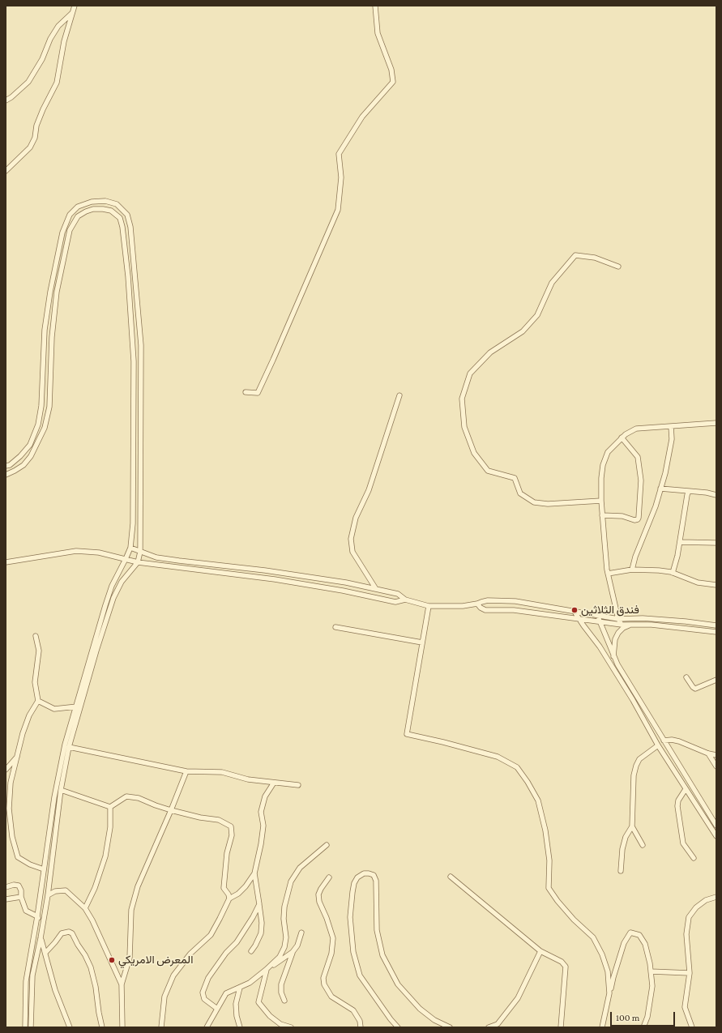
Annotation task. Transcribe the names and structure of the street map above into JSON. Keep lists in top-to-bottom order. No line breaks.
{"places":["فندق الثلاثين","المعرض الامريكي"],"scale_bar":"100 m"}
